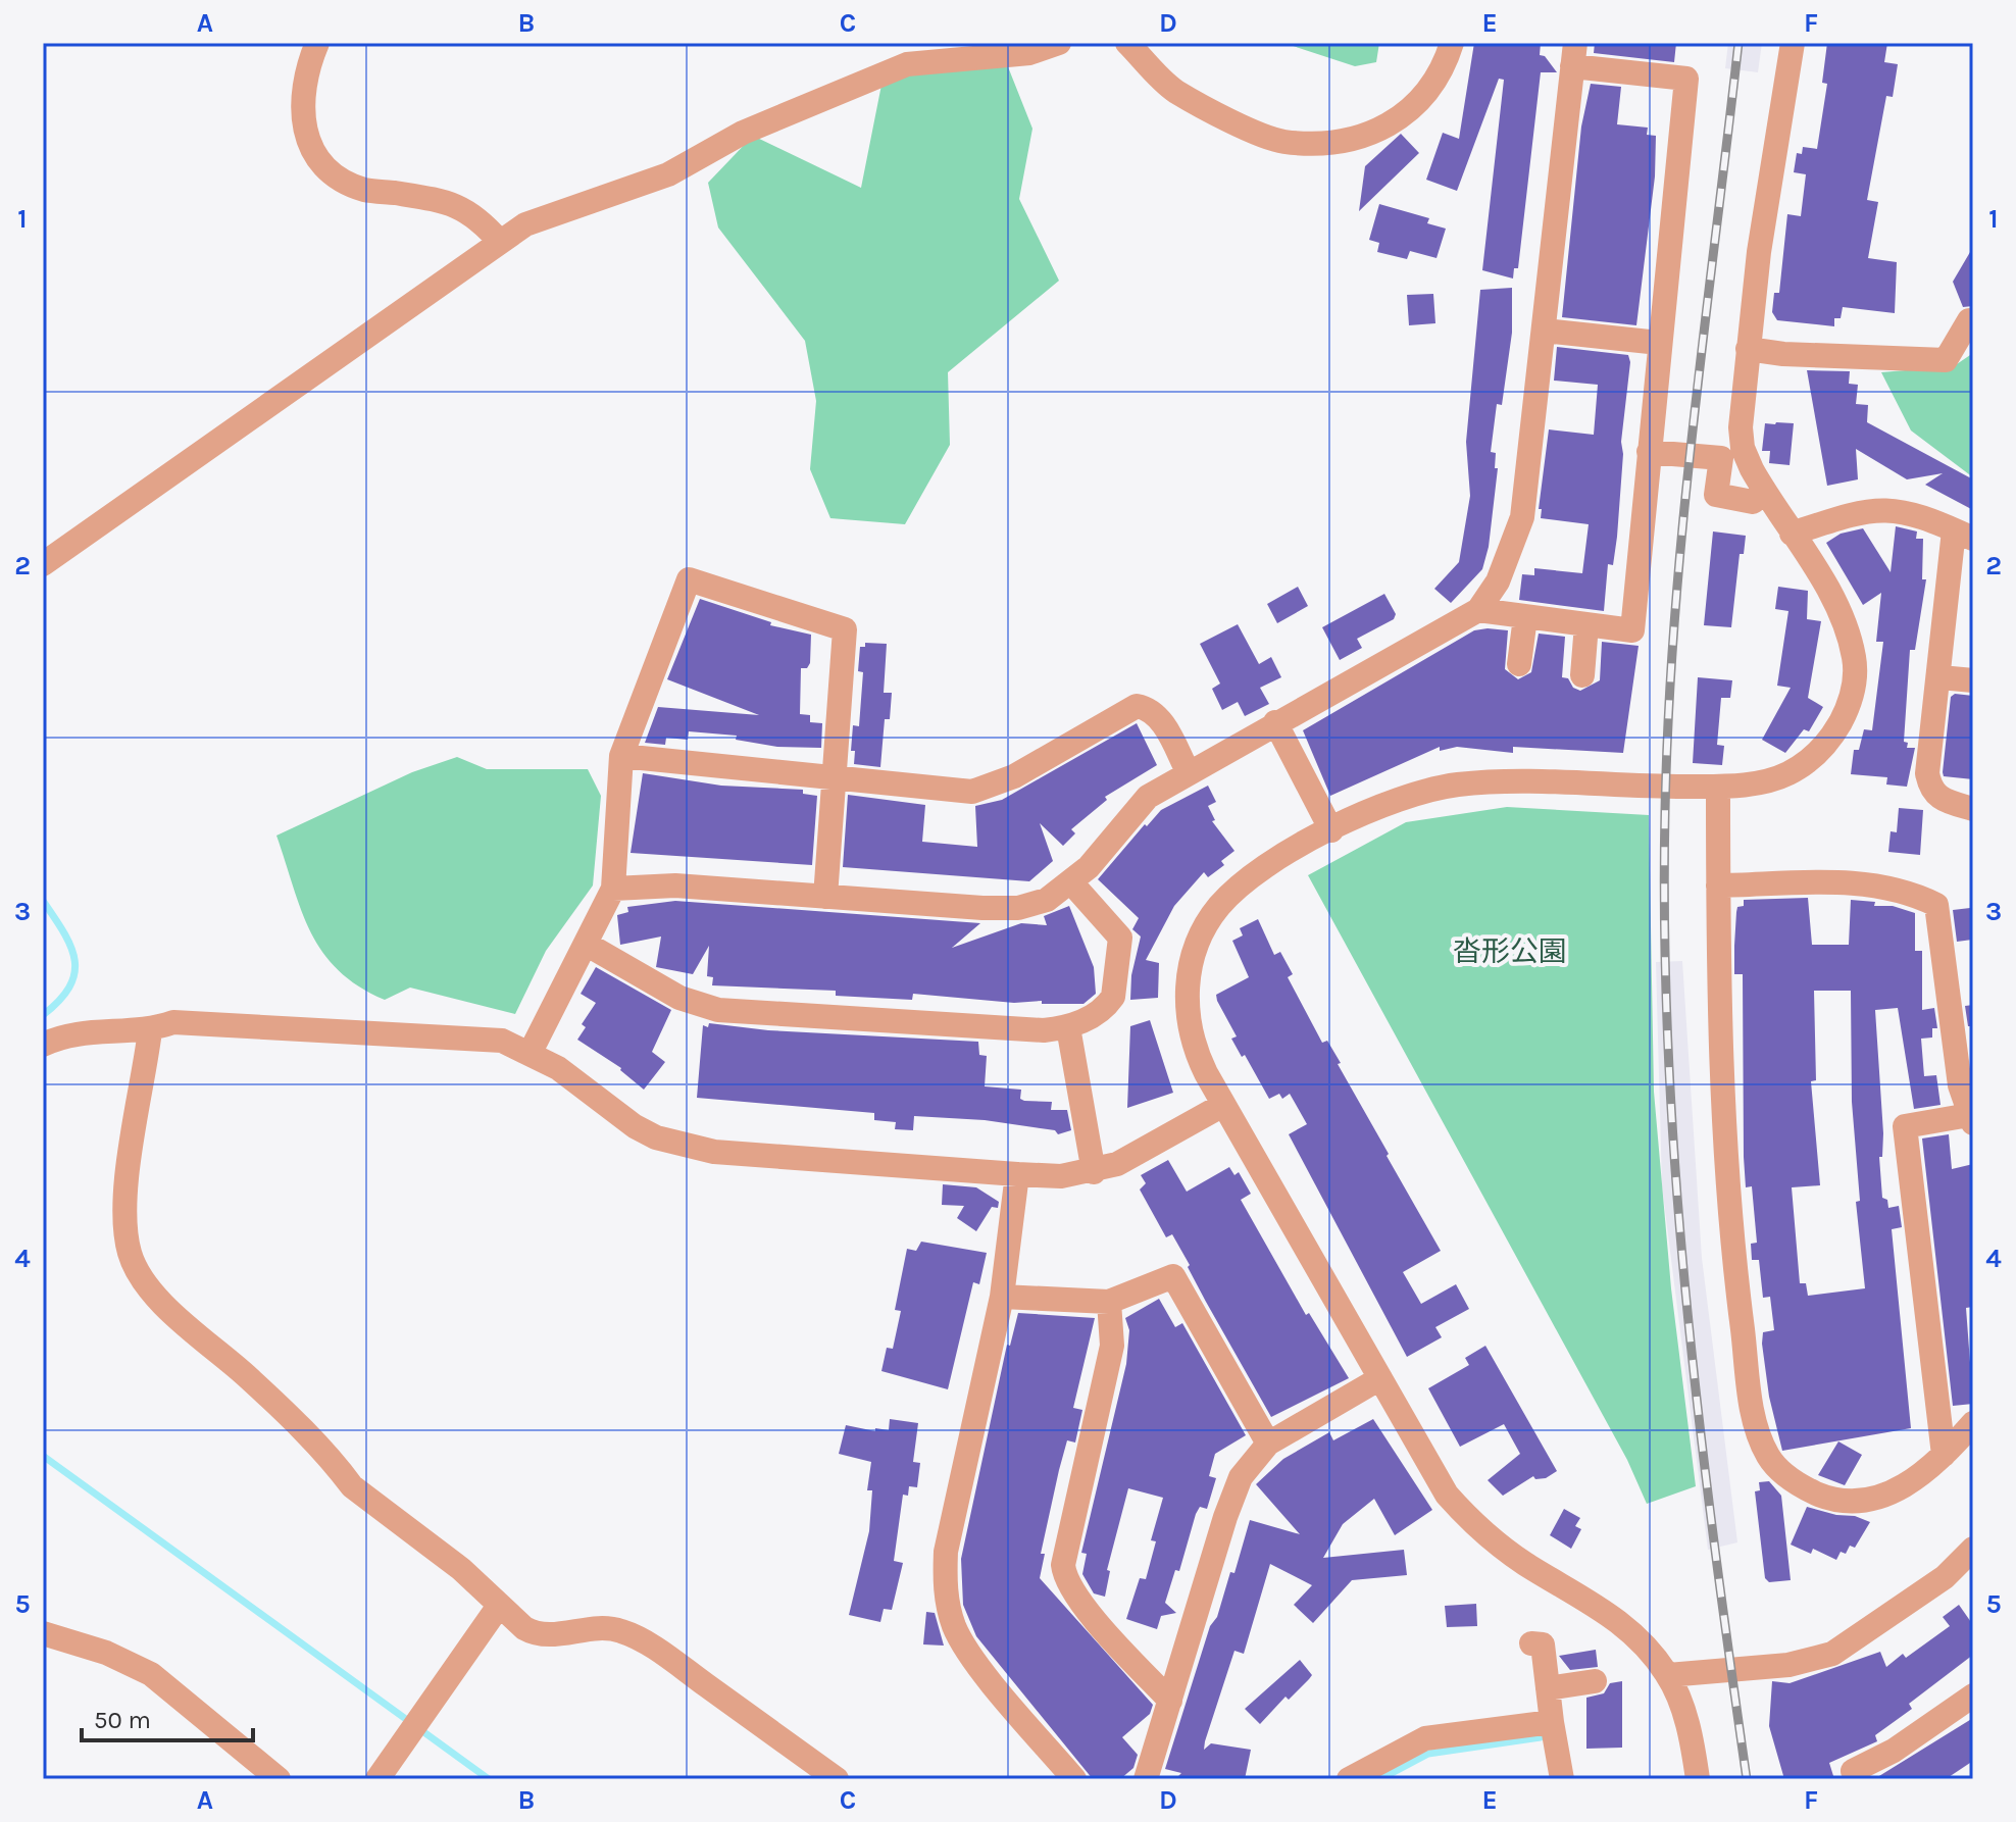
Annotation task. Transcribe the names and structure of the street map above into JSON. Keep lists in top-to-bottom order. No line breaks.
{"parks":["沓形公園"],"scale_bar":"50 m","grid":{"columns":["A","B","C","D","E","F"],"rows":["1","2","3","4","5"]}}
